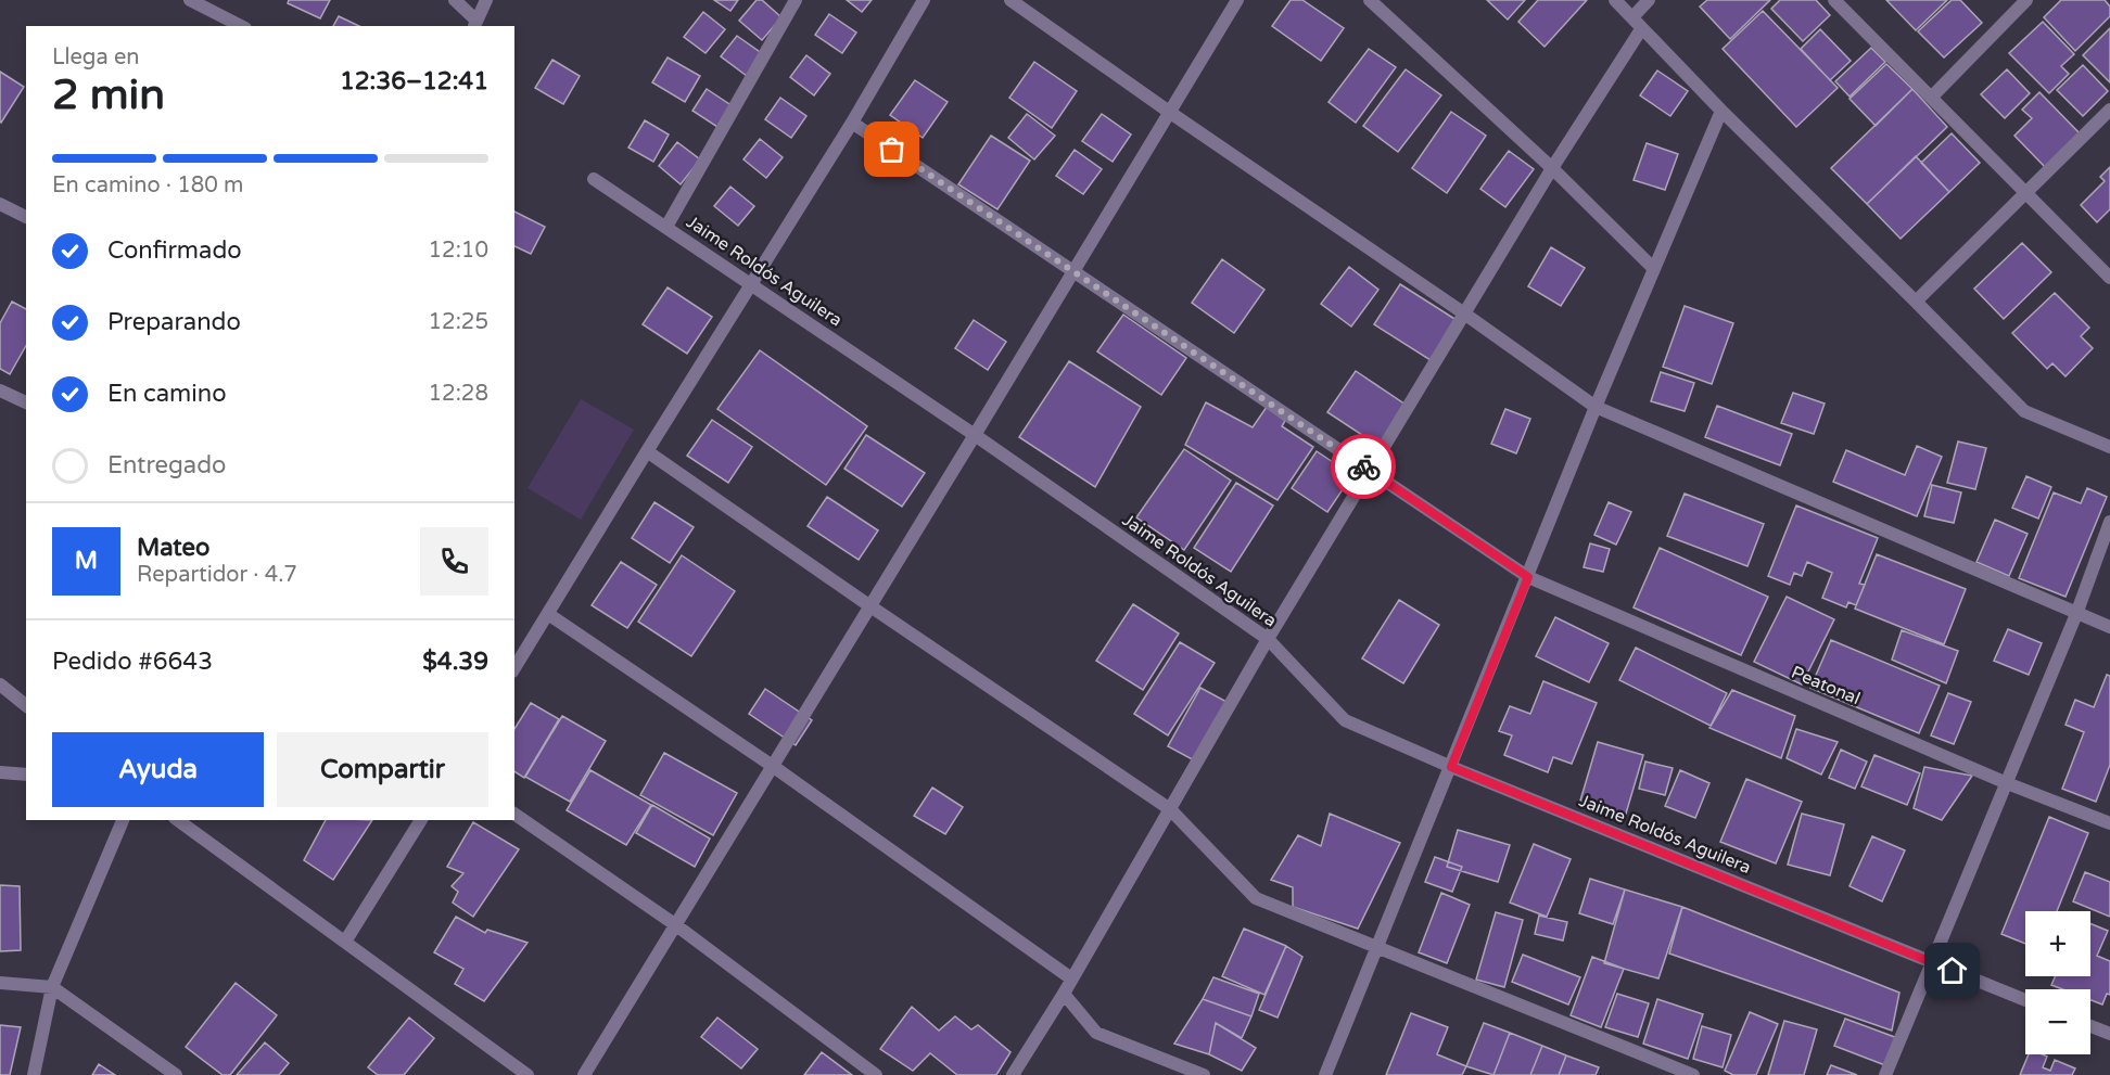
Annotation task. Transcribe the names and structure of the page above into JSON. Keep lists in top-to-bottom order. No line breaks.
{"streets":{"street":["Jaime Roldós Aguilera","Peatonal"]},"page":{"heading":["2 min","Llega en","12:36–12:41"],"panel":["Mateo","Repartidor · 4.7","Pedido #6643","$4.39"],"bar":"En camino · 180 m","list":[["Confirmado","12:10"],["Preparando","12:25"],["En camino","12:28"],"Entregado"],"round":"M","buttons":["Ayuda","Compartir"],"map_buttons":["+","−"]}}
